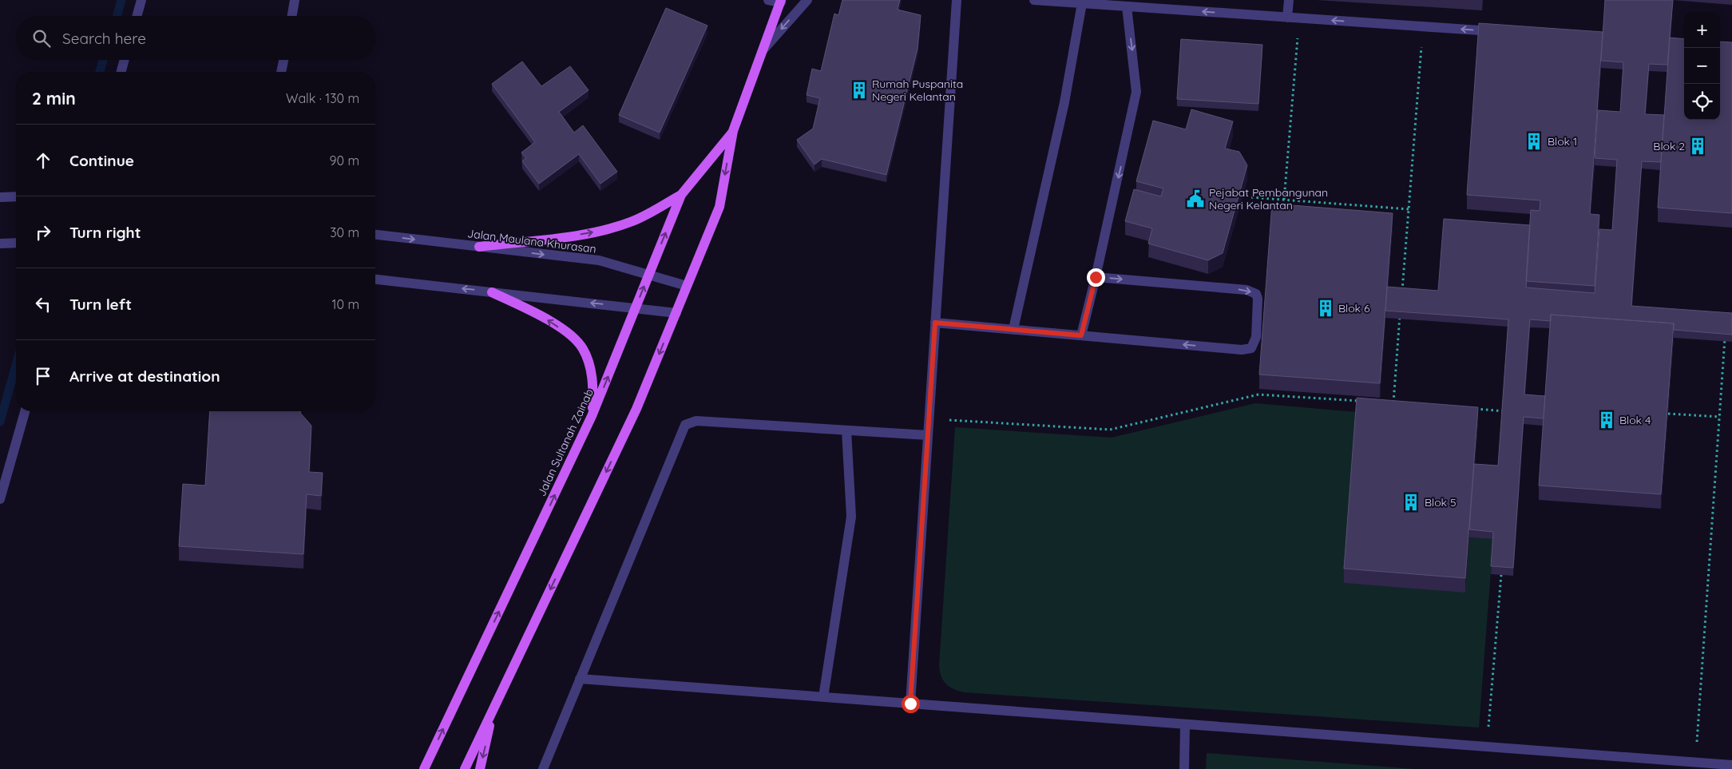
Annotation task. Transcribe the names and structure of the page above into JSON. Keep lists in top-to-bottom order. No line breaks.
{"streets":{"main road":["Jalan Sultanah Zainab"],"street":["Jalan Maulana Khurasan"]},"crossings":[["Jalan Maulana Khurasan","Jalan Sultanah Zainab"]],"places":{"building":["Rumah Puspanita Negeri Kelantan","Blok 1","Blok 2","Blok 6","Blok 4","Blok 5"],"public building":["Pejabat Pembangunan Negeri Kelantan"]},"page":{"map_buttons":["+","−"],"search":"Search here","heading":["2 min","Walk · 130 m"],"list":[["Continue","90 m"],["Turn right","30 m"],["Turn left","10 m"],"Arrive at destination"]}}
